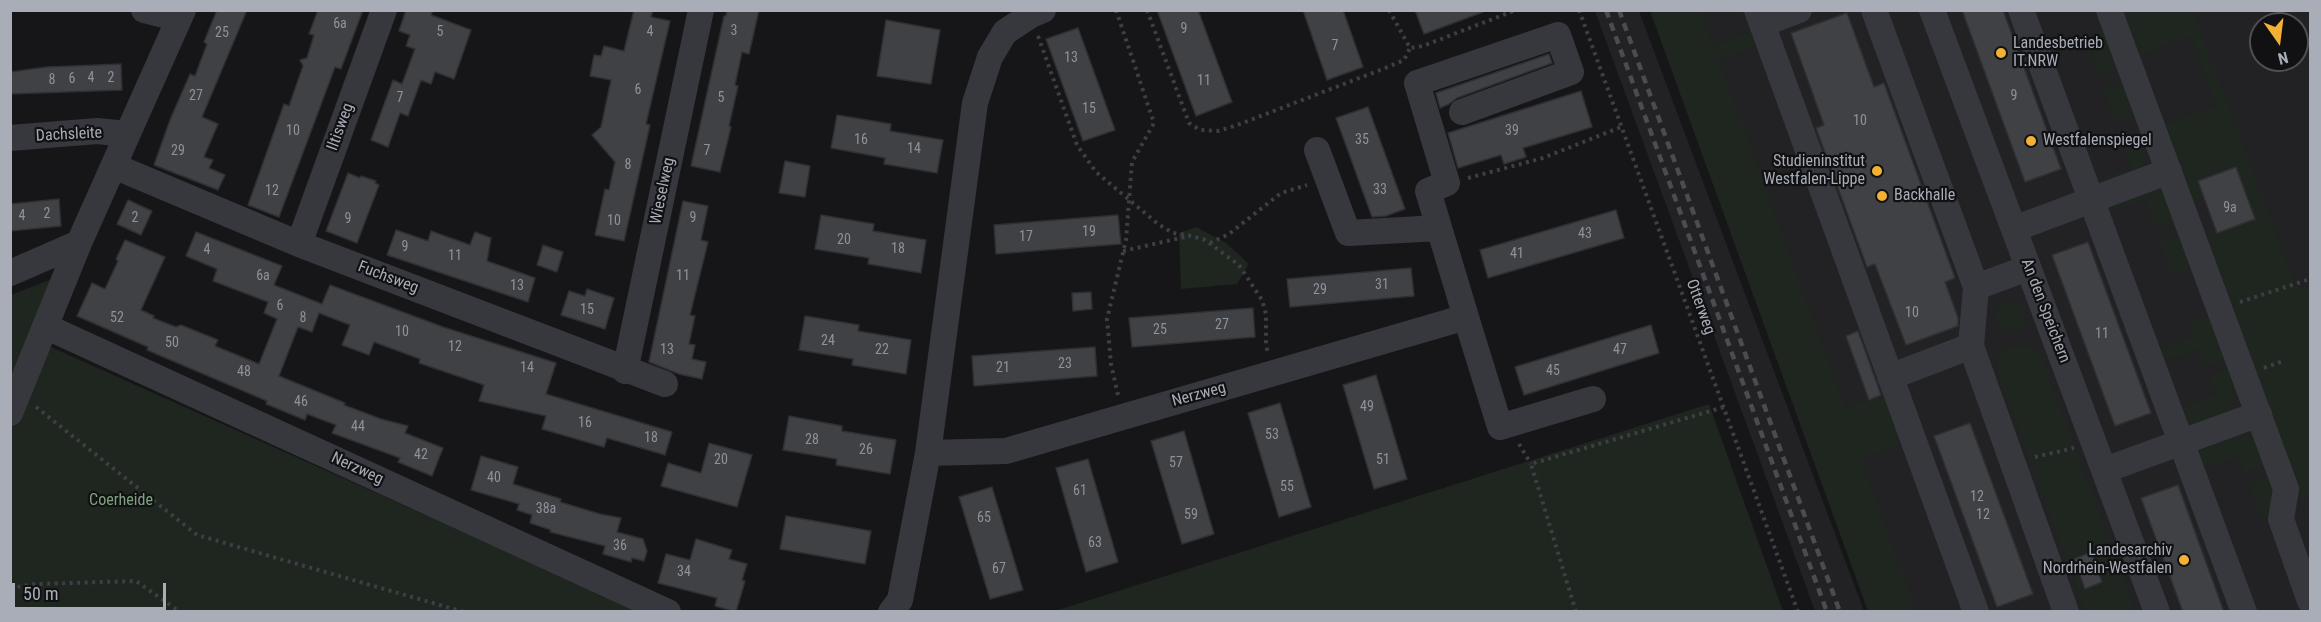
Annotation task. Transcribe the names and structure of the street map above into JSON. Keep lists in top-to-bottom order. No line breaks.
{"streets":{"street":["Iltisweg","Dachsleite","Wieselweg","Fuchsweg","An den Speichern","Nerzweg"],"path":["Otterweg"]},"crossings":[["Iltisweg","Fuchsweg"],["Wieselweg","Fuchsweg"]],"parks":["Coerheide"],"places":["Landesbetrieb IT.NRW","Westfalenspiegel","Studieninstitut Westfalen-Lippe","Backhalle","Landesarchiv Nordrhein-Westfalen"],"house_numbers":["6a","9","3","5","4","25","7","13","4","2","6","8","11","6","27","9","7","5","15","10","10","39","16","35","14","29","7","8","33","12","9a","2","4","2","9","9","10","19","43","17","20","9","18","4","41","11","6a","11","31","13","29","6","15","10","52","8","27","25","10","11","24","50","12","13","22","47","23","14","21","45","48","46","49","16","44","53","18","28","26","42","20","51","57","40","55","61","12","38a","59","12","65","63","36","67","34"],"scale_bar":"50 m","north":"bottom"}
